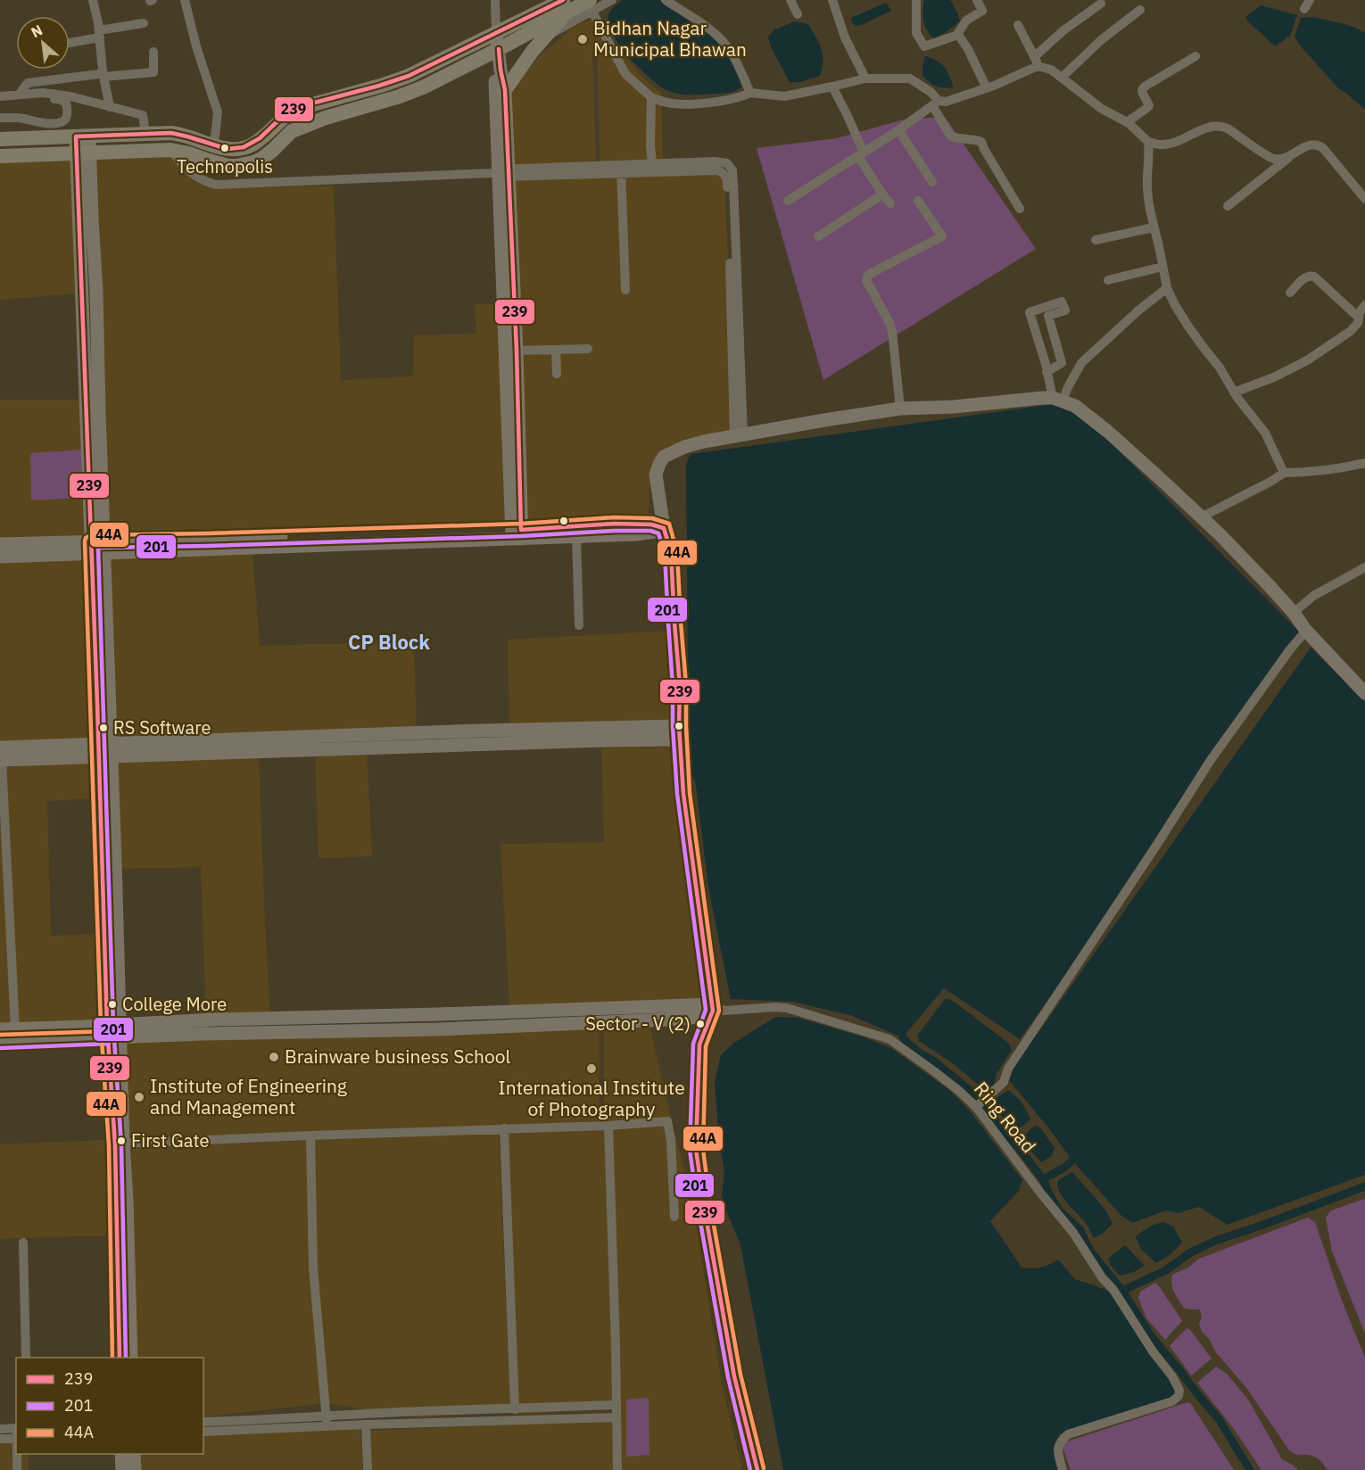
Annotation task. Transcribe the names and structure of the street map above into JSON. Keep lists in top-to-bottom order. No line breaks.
{"streets":{"street":["Ring Road"]},"districts":["CP Block"],"places":["Bidhan Nagar Municipal Bhawan","Technopolis","RS Software","College More","Sector - V (2)","Brainware business School","International Institute of Photography","Institute of Engineering and Management","First Gate"],"lines":["transit line 239","transit line 44A","transit line 201"],"legend":["239","201","44A"],"north":"top left"}
